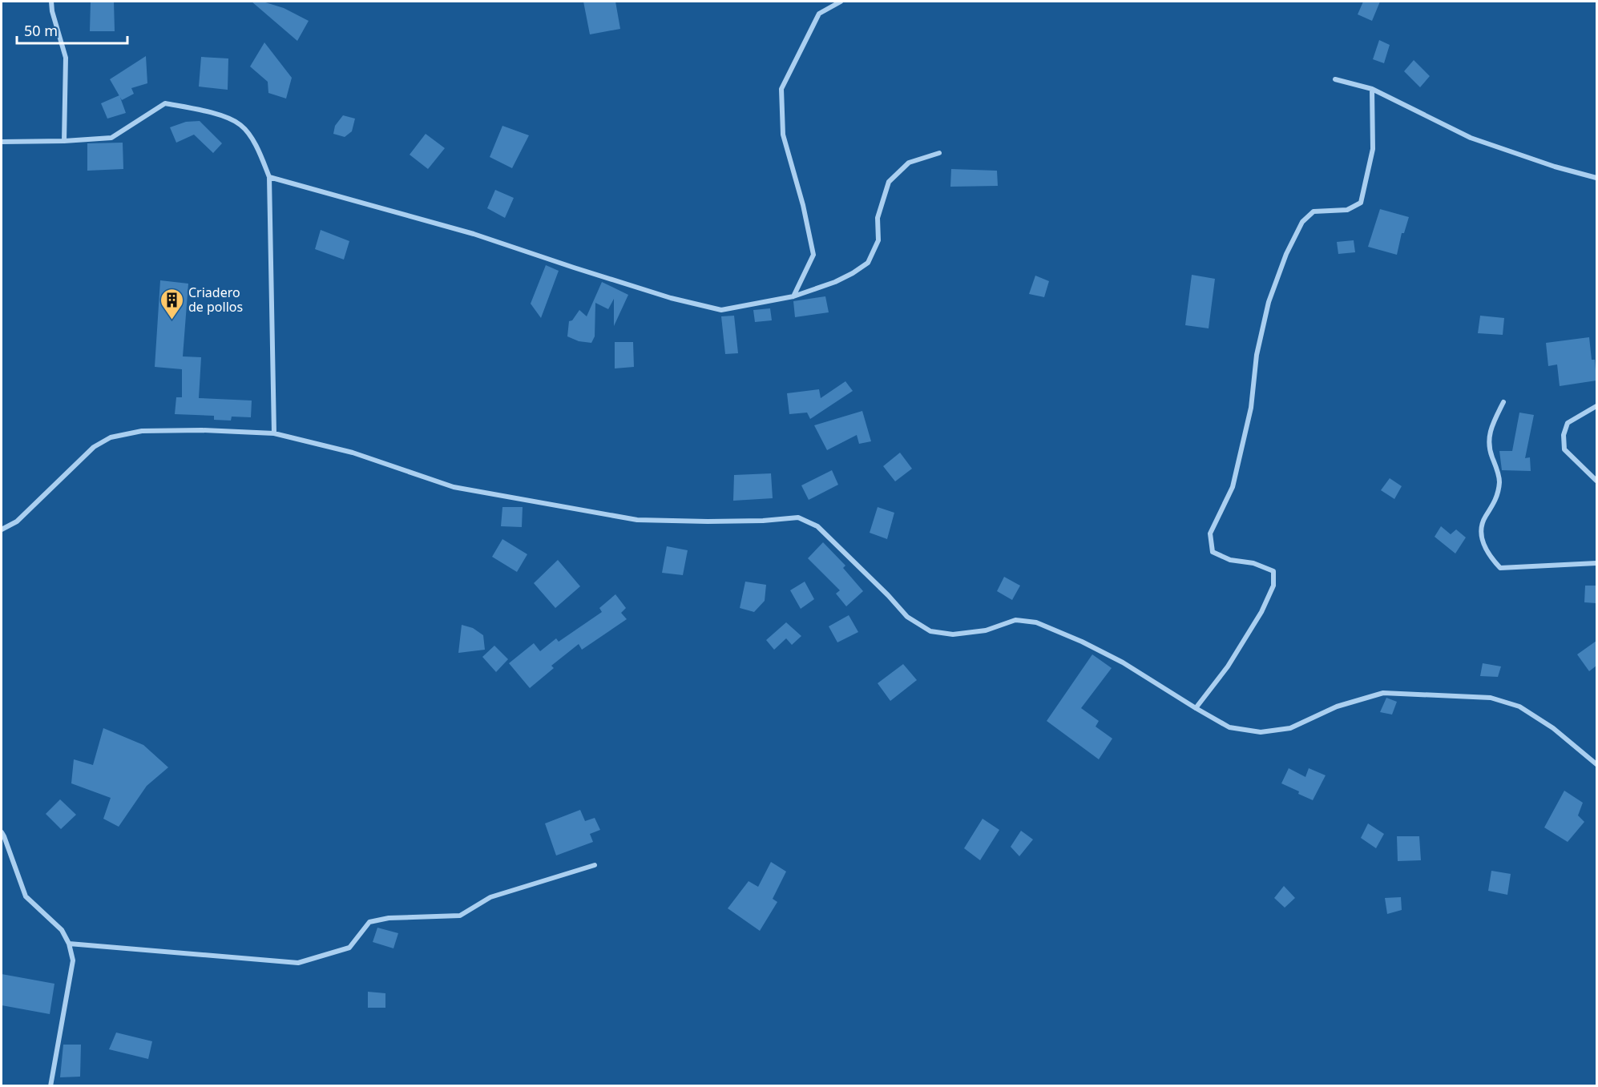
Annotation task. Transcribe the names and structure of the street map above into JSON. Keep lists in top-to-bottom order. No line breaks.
{"places":{"building":["Criadero de pollos"]},"scale_bar":"50 m"}
